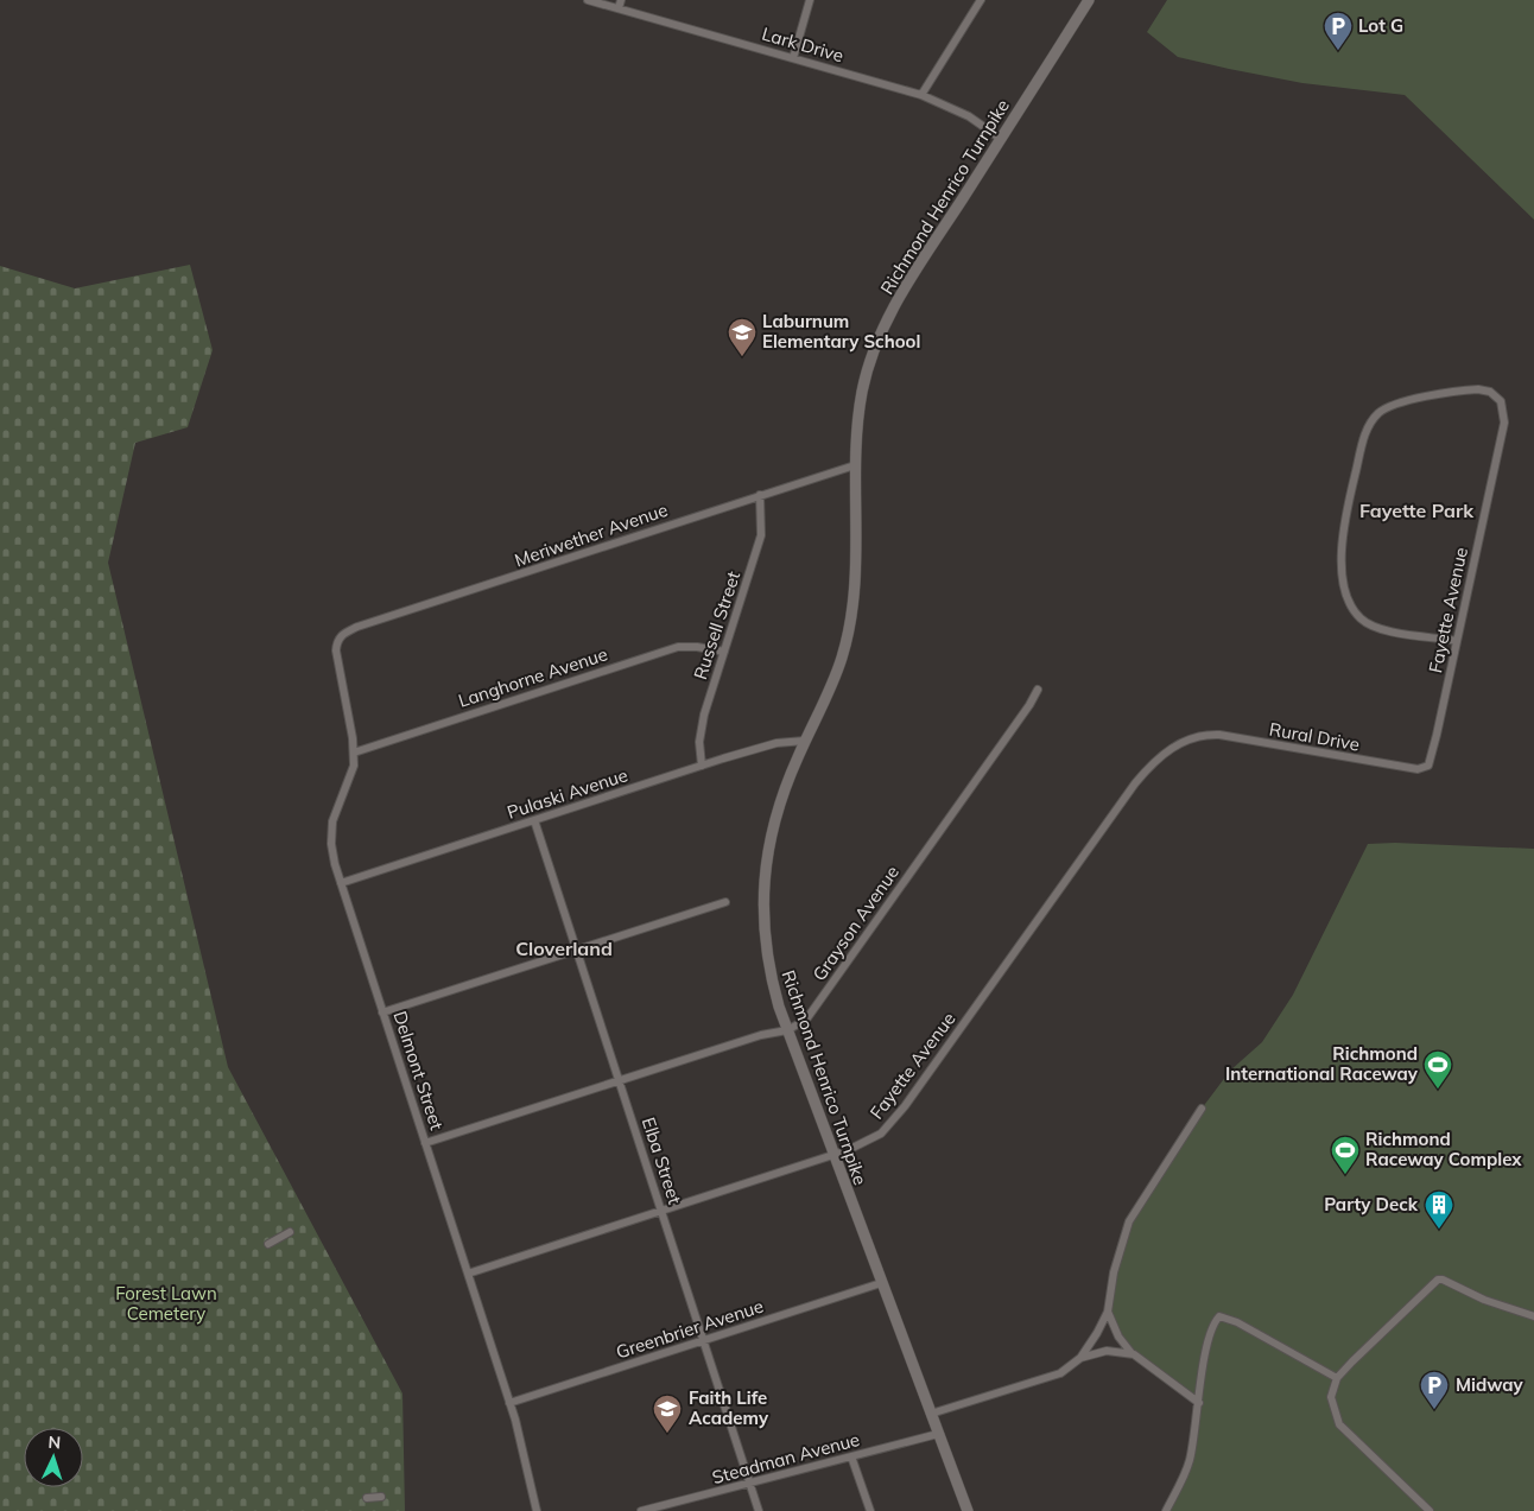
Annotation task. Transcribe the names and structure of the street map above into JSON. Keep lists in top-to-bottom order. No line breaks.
{"streets":{"main road":["Richmond Henrico Turnpike"],"street":["Lark Drive","Meriwether Avenue","Fayette Avenue","Russell Street","Langhorne Avenue","Rural Drive","Pulaski Avenue","Grayson Avenue","Delmont Street","Elba Street","Greenbrier Avenue","Steadman Avenue"]},"crossings":[["Lark Drive","Richmond Henrico Turnpike"],["Richmond Henrico Turnpike","Meriwether Avenue"],["Richmond Henrico Turnpike","Fayette Avenue"],["Richmond Henrico Turnpike","Pulaski Avenue"],["Richmond Henrico Turnpike","Grayson Avenue"],["Richmond Henrico Turnpike","Greenbrier Avenue"],["Richmond Henrico Turnpike","Steadman Avenue"],["Meriwether Avenue","Russell Street"],["Meriwether Avenue","Delmont Street"],["Fayette Avenue","Rural Drive"],["Fayette Avenue","Delmont Street"],["Fayette Avenue","Elba Street"],["Russell Street","Langhorne Avenue"],["Russell Street","Pulaski Avenue"],["Langhorne Avenue","Delmont Street"],["Pulaski Avenue","Delmont Street"],["Pulaski Avenue","Elba Street"],["Grayson Avenue","Delmont Street"],["Grayson Avenue","Elba Street"],["Delmont Street","Greenbrier Avenue"],["Elba Street","Greenbrier Avenue"],["Elba Street","Steadman Avenue"]],"districts":["Fayette Park","Cloverland"],"parks":["Forest Lawn Cemetery"],"places":{"parking":["Lot G","Midway"],"school or university":["Laburnum Elementary School","Faith Life Academy"],"sports":["Richmond International Raceway","Richmond Raceway Complex"],"building":["Party Deck"]},"north":"top"}
